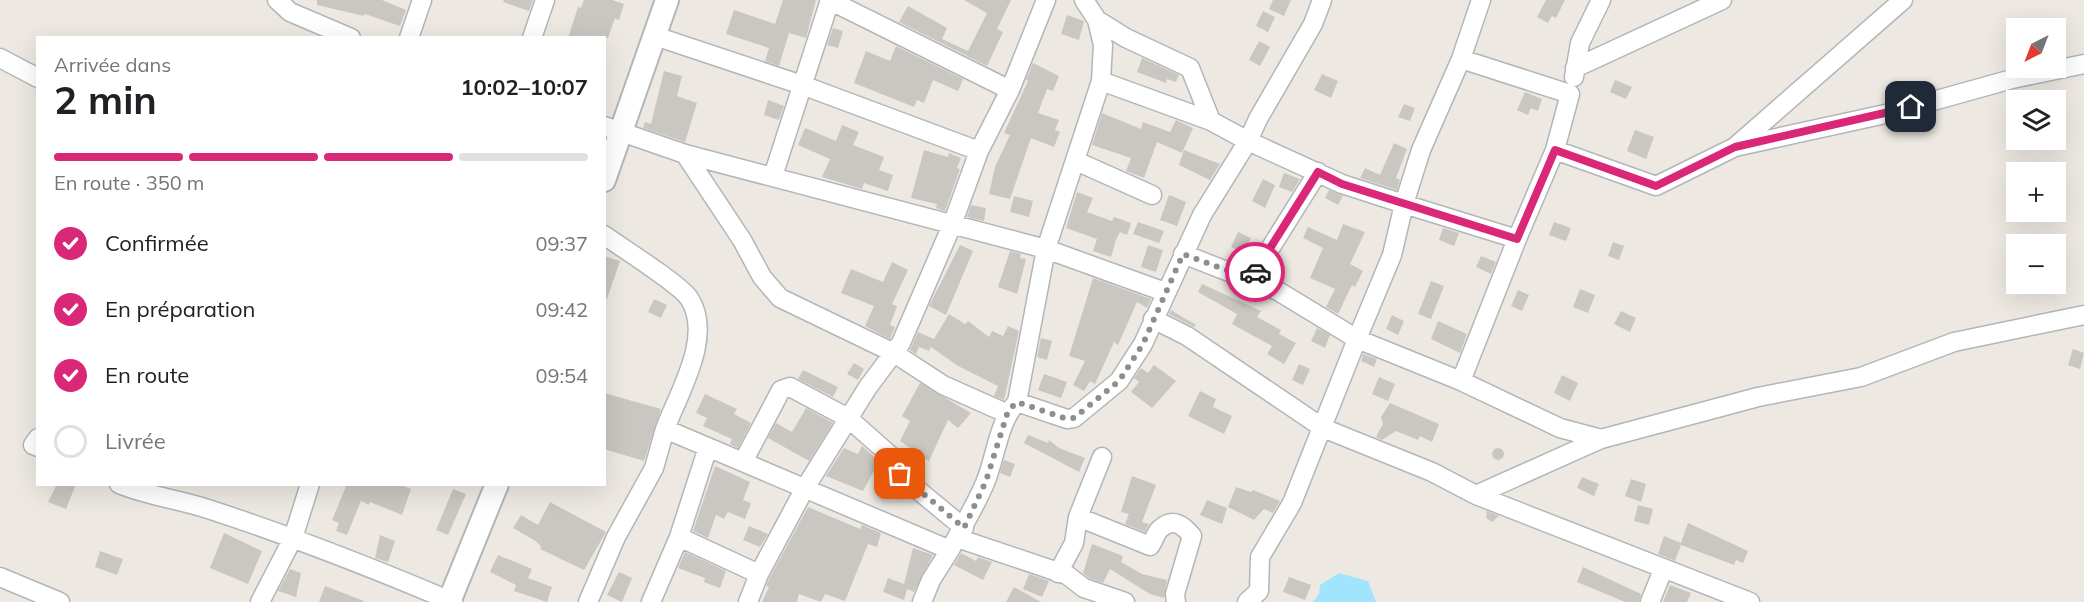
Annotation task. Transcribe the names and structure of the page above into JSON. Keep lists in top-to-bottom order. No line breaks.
{"north":"bottom left","page":{"map_buttons":["+","−"],"heading":["2 min","Arrivée dans","10:02–10:07"],"bar":"En route · 350 m","list":[["Confirmée","09:37"],["En préparation","09:42"],["En route","09:54"],"Livrée"]}}
